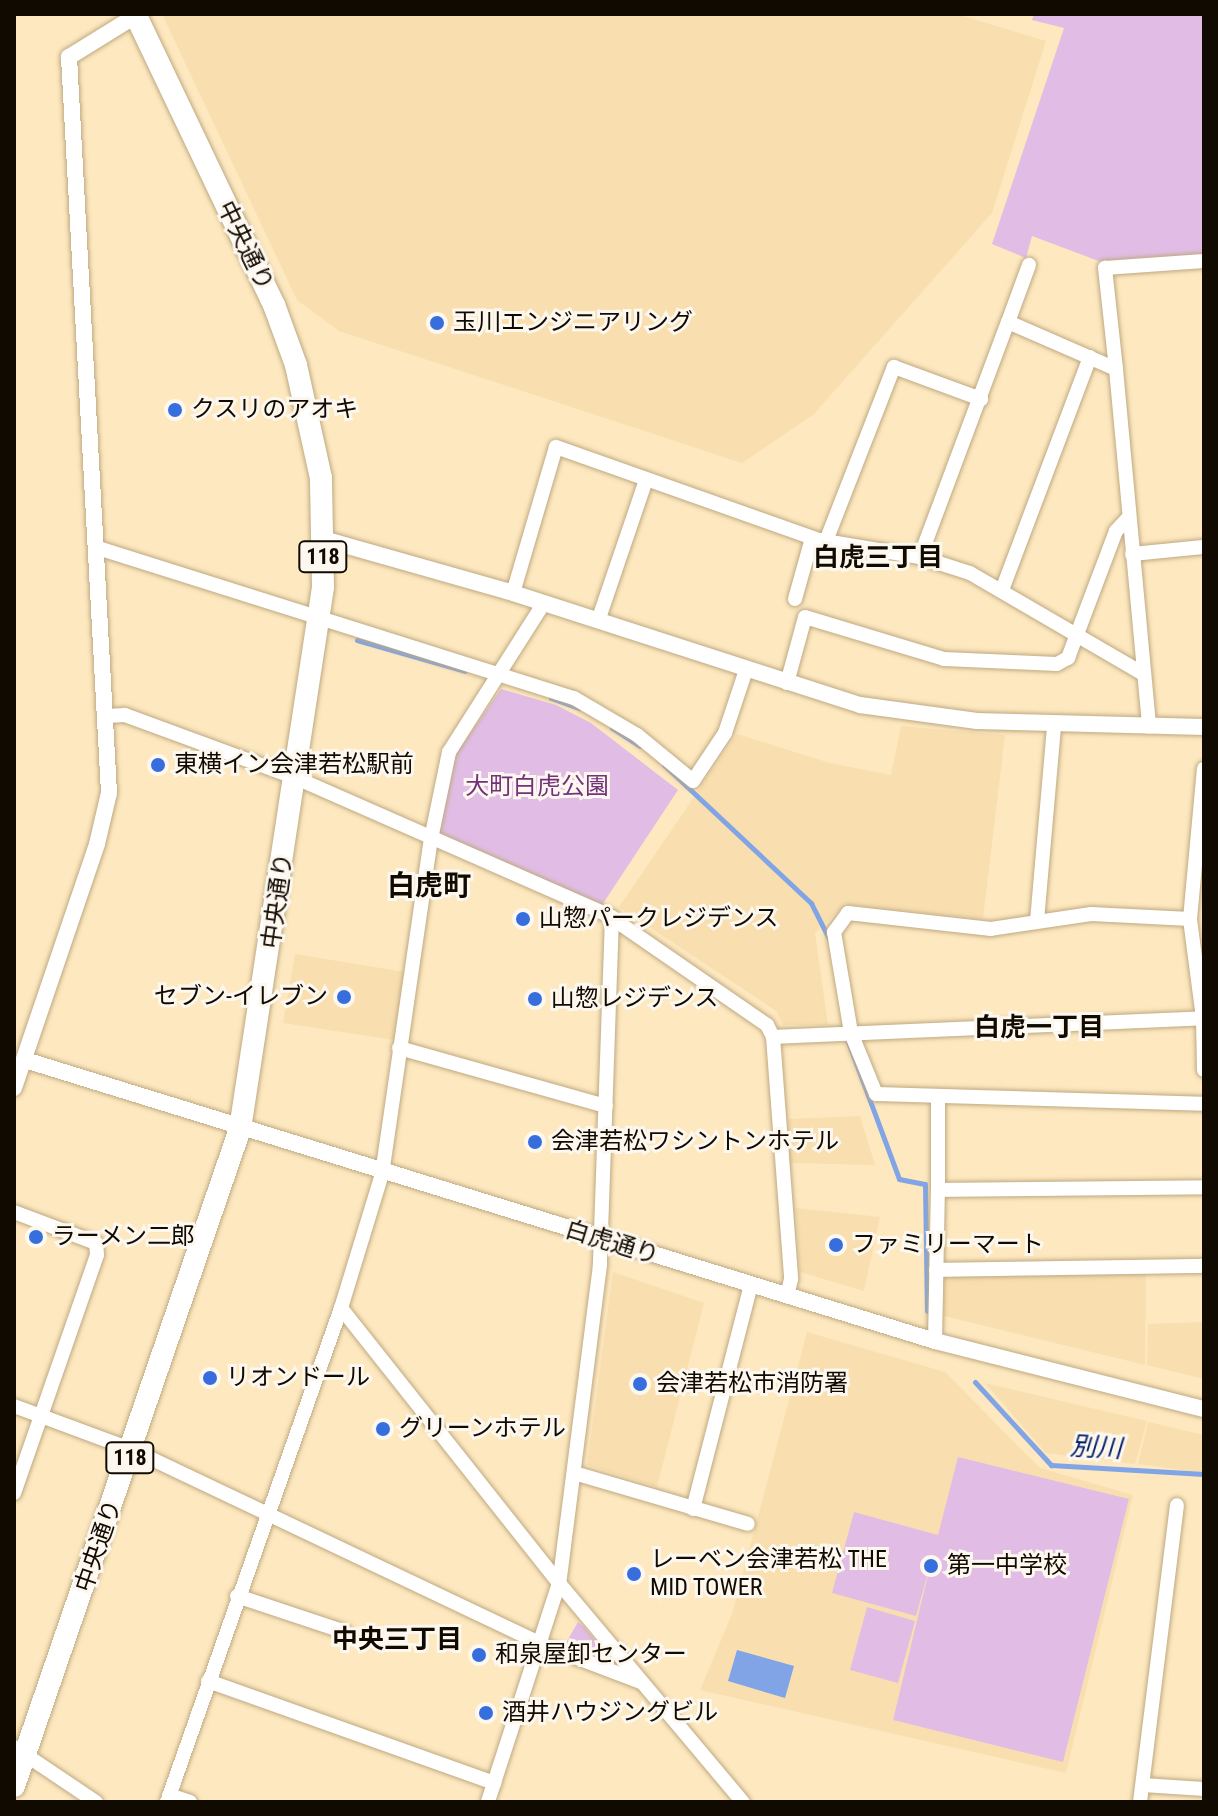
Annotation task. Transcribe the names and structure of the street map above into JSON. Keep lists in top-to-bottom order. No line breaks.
{"streets":{"highway":["中央通り","118"],"street":["白虎通り"]},"crossings":[["中央通り","白虎通り"]],"districts":["白虎三丁目","白虎町","白虎一丁目","中央三丁目"],"water":["別川"],"parks":["大町白虎公園"],"places":["玉川エンジニアリング","クスリのアオキ","東横イン会津若松駅前","山惣パークレジデンス","セブン-イレブン","山惣レジデンス","会津若松ワシントンホテル","ラーメン二郎","ファミリーマート","リオンドール","会津若松市消防署","グリーンホテル","第一中学校","レーベン会津若松 THE MID TOWER","和泉屋卸センター","酒井ハウジングビル"]}
